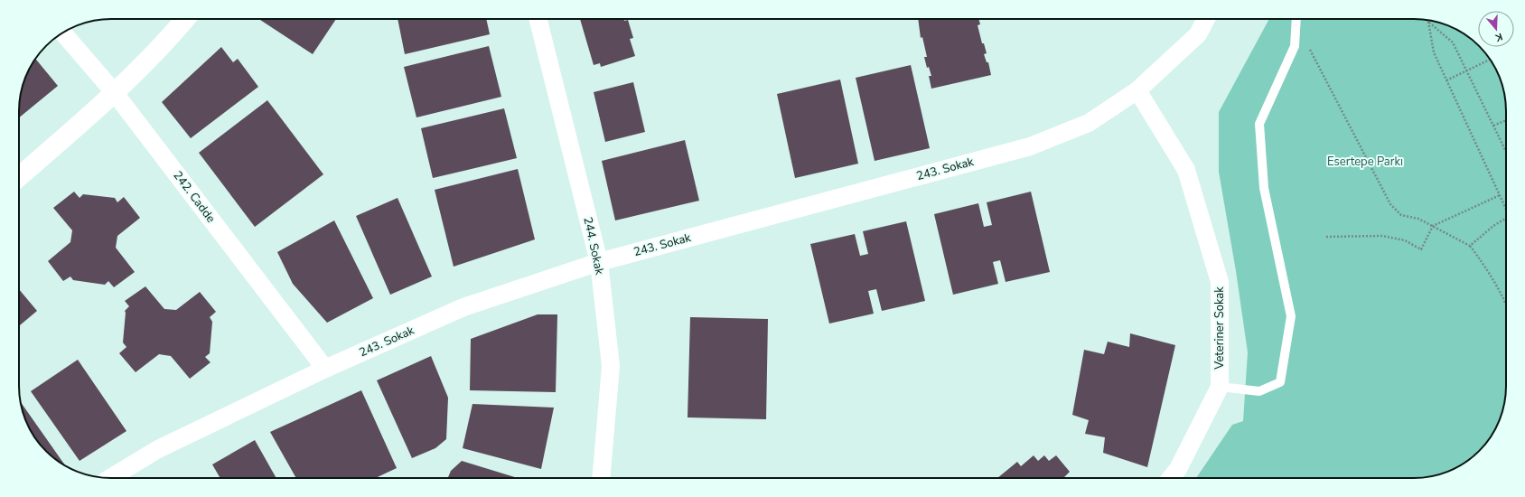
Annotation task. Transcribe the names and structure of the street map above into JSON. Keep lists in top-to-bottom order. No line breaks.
{"streets":{"street":["243. Sokak","242. Cadde","244. Sokak","Veteriner Sokak"]},"crossings":[["243. Sokak","242. Cadde"],["243. Sokak","244. Sokak"],["243. Sokak","Veteriner Sokak"]],"parks":["Esertepe Parkı"],"north":"bottom"}
